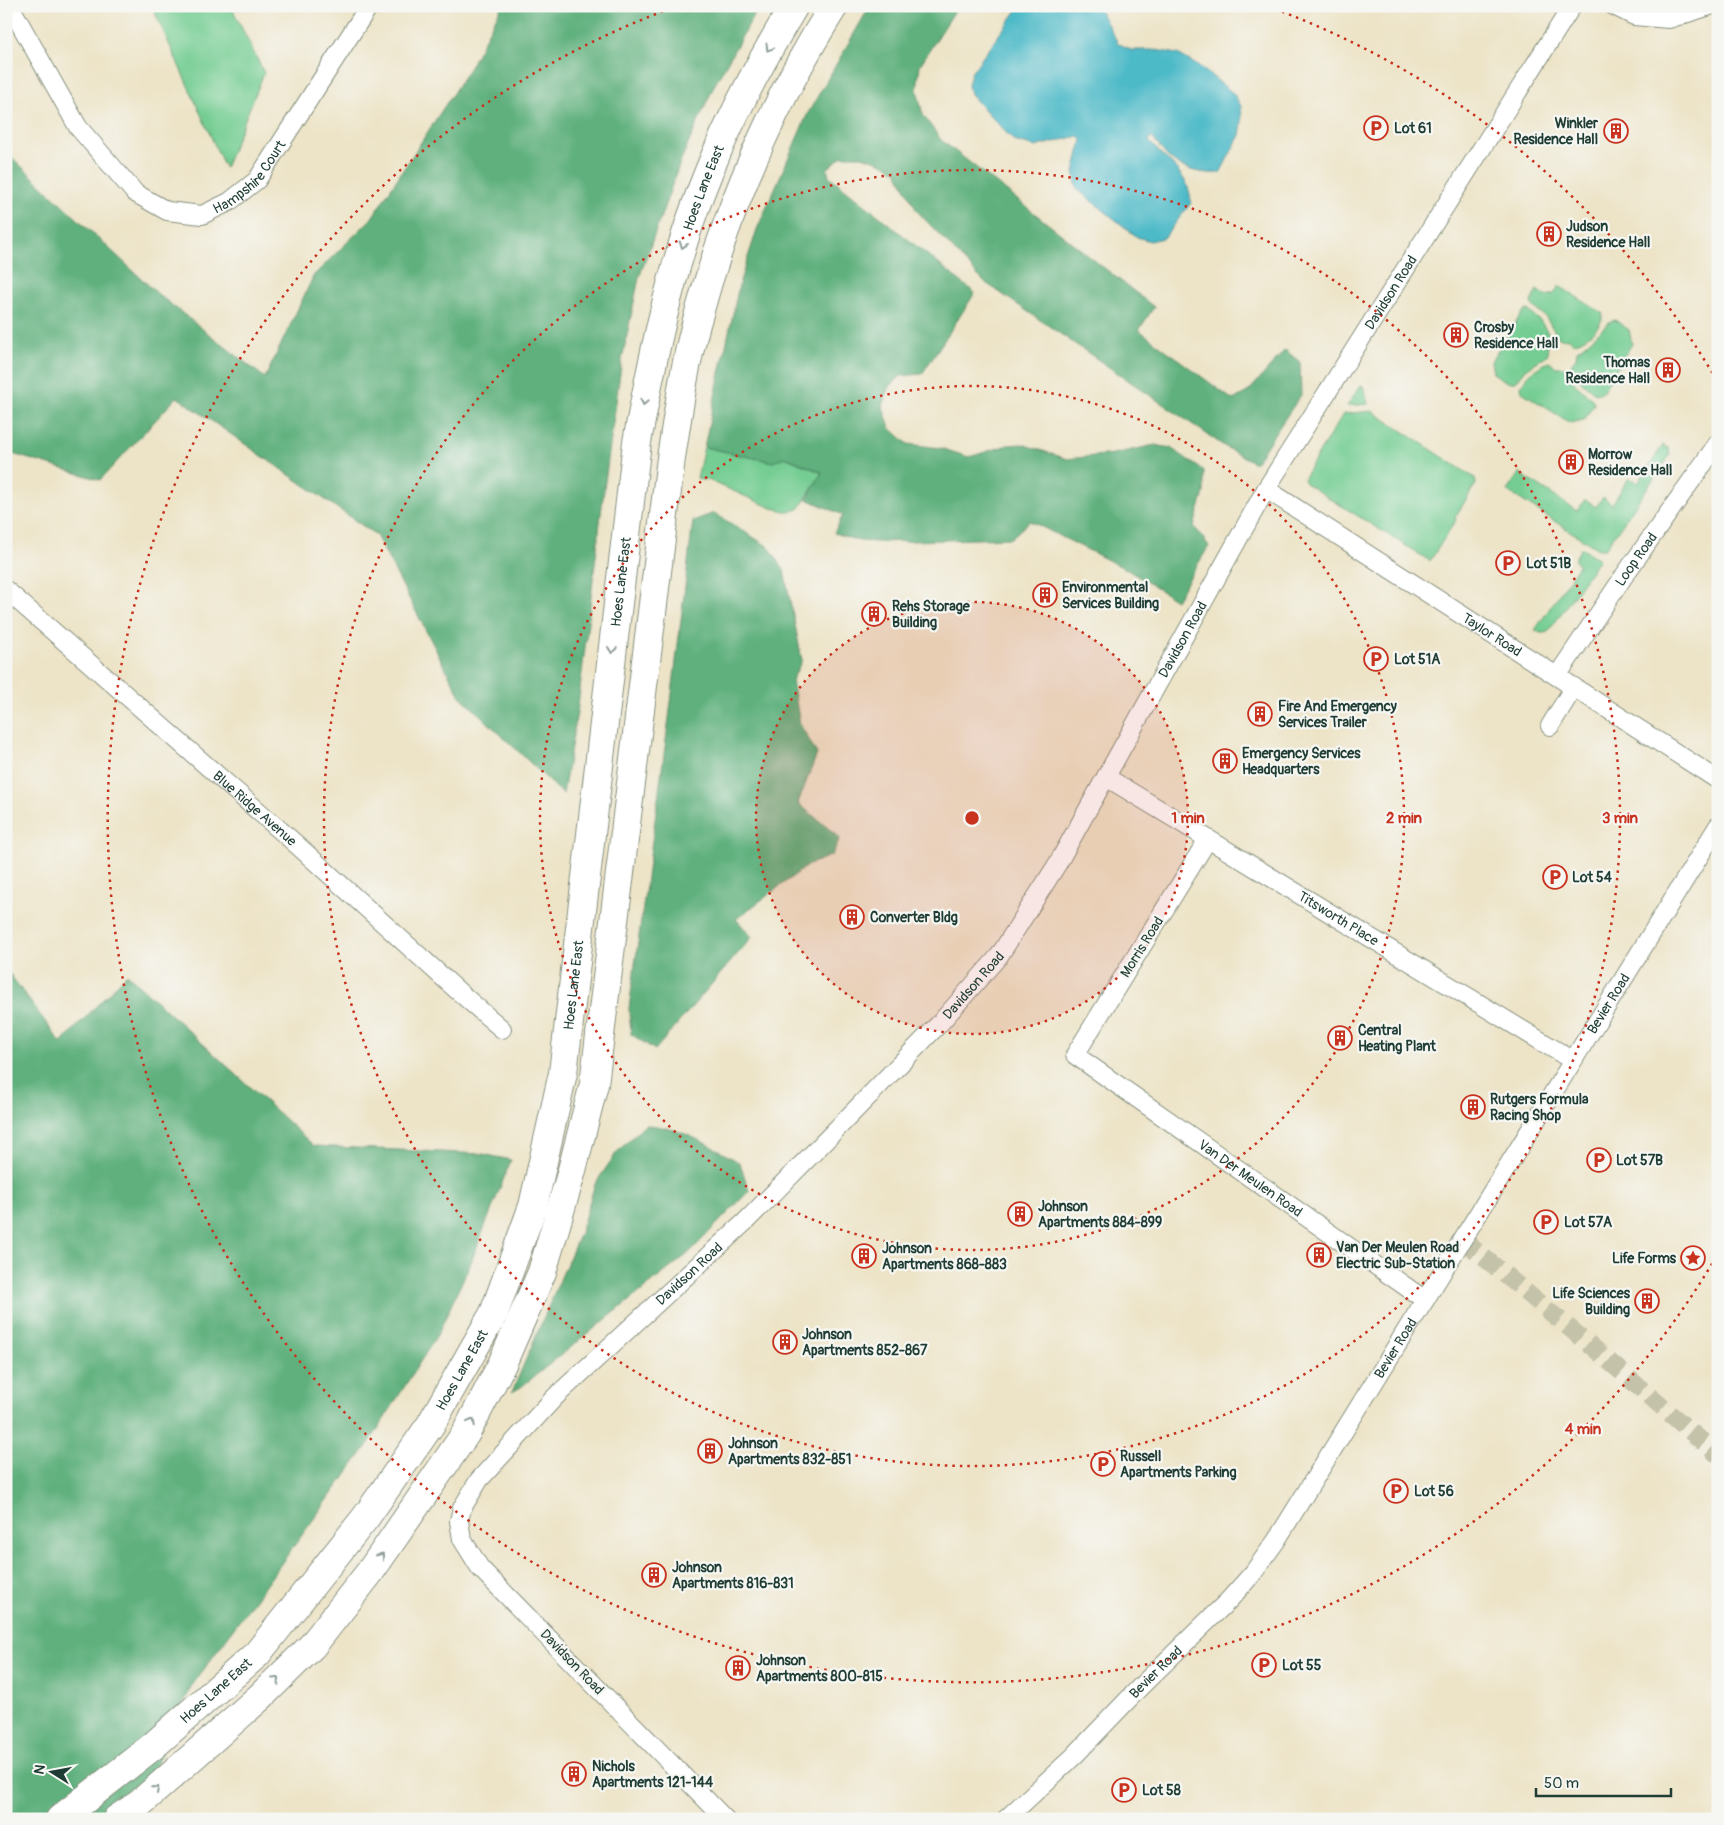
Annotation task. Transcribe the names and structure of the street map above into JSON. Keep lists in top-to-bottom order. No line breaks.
{"streets":{"highway":["Hoes Lane East"],"street":["Hampshire Court","Davidson Road","Loop Road","Taylor Road","Blue Ridge Avenue","Titsworth Place","Morris Road","Bevier Road","Van Der Meulen Road"]},"crossings":[["Davidson Road","Taylor Road"],["Davidson Road","Titsworth Place"],["Loop Road","Taylor Road"],["Titsworth Place","Morris Road"],["Titsworth Place","Bevier Road"],["Morris Road","Van Der Meulen Road"],["Bevier Road","Van Der Meulen Road"]],"places":{"parking":["Lot 61","Lot 51B","Lot 51A","Lot 54","Lot 57B","Lot 57A","Russell Apartments Parking","Lot 56","Lot 55","Lot 58"],"building":["Winkler Residence Hall","Judson Residence Hall","Crosby Residence Hall","Thomas Residence Hall","Morrow Residence Hall","Environmental Services Building","Rehs Storage Building","Fire And Emergency Services Trailer","Emergency Services Headquarters","Converter Bldg","Central Heating Plant","Rutgers Formula Racing Shop","Johnson Apartments 884-899","Van Der Meulen Road Electric Sub-Station","Johnson Apartments 868-883","Life Sciences Building","Johnson Apartments 852-867","Johnson Apartments 832-851","Johnson Apartments 816-831","Johnson Apartments 800-815","Nichols Apartments 121-144"],"place":["Life Forms"]},"scale_bar":"50 m","north":"left","rings":["1 min","2 min","3 min","4 min"]}
